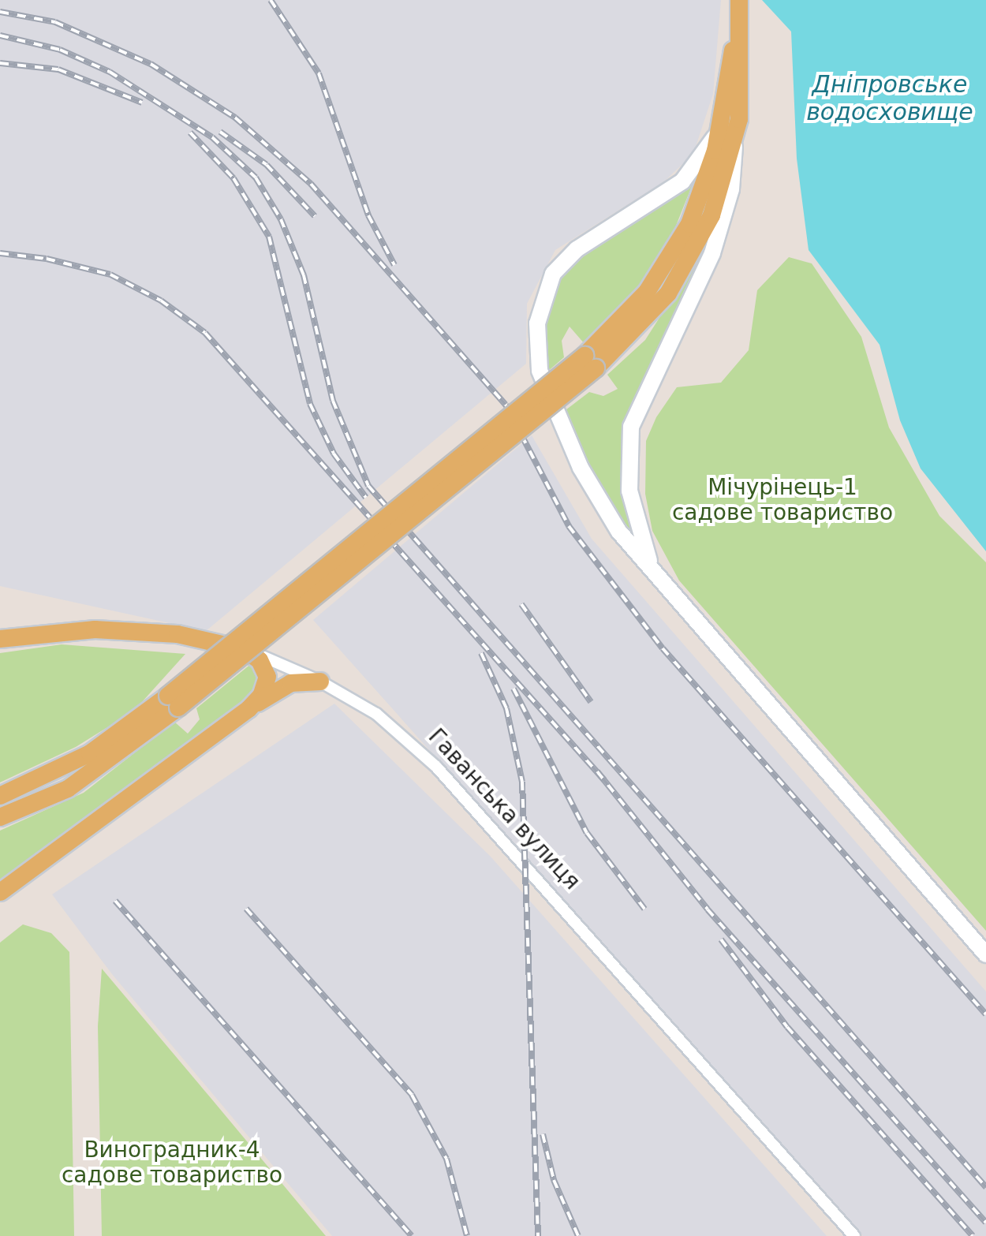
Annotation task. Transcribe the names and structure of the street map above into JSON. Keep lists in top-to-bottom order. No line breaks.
{"streets":{"main road":["Гаванська вулиця"]},"water":["Дніпровське водосховище"],"parks":["Мічурінець-1 садове товариство","Виноградник-4 садове товариство"]}
